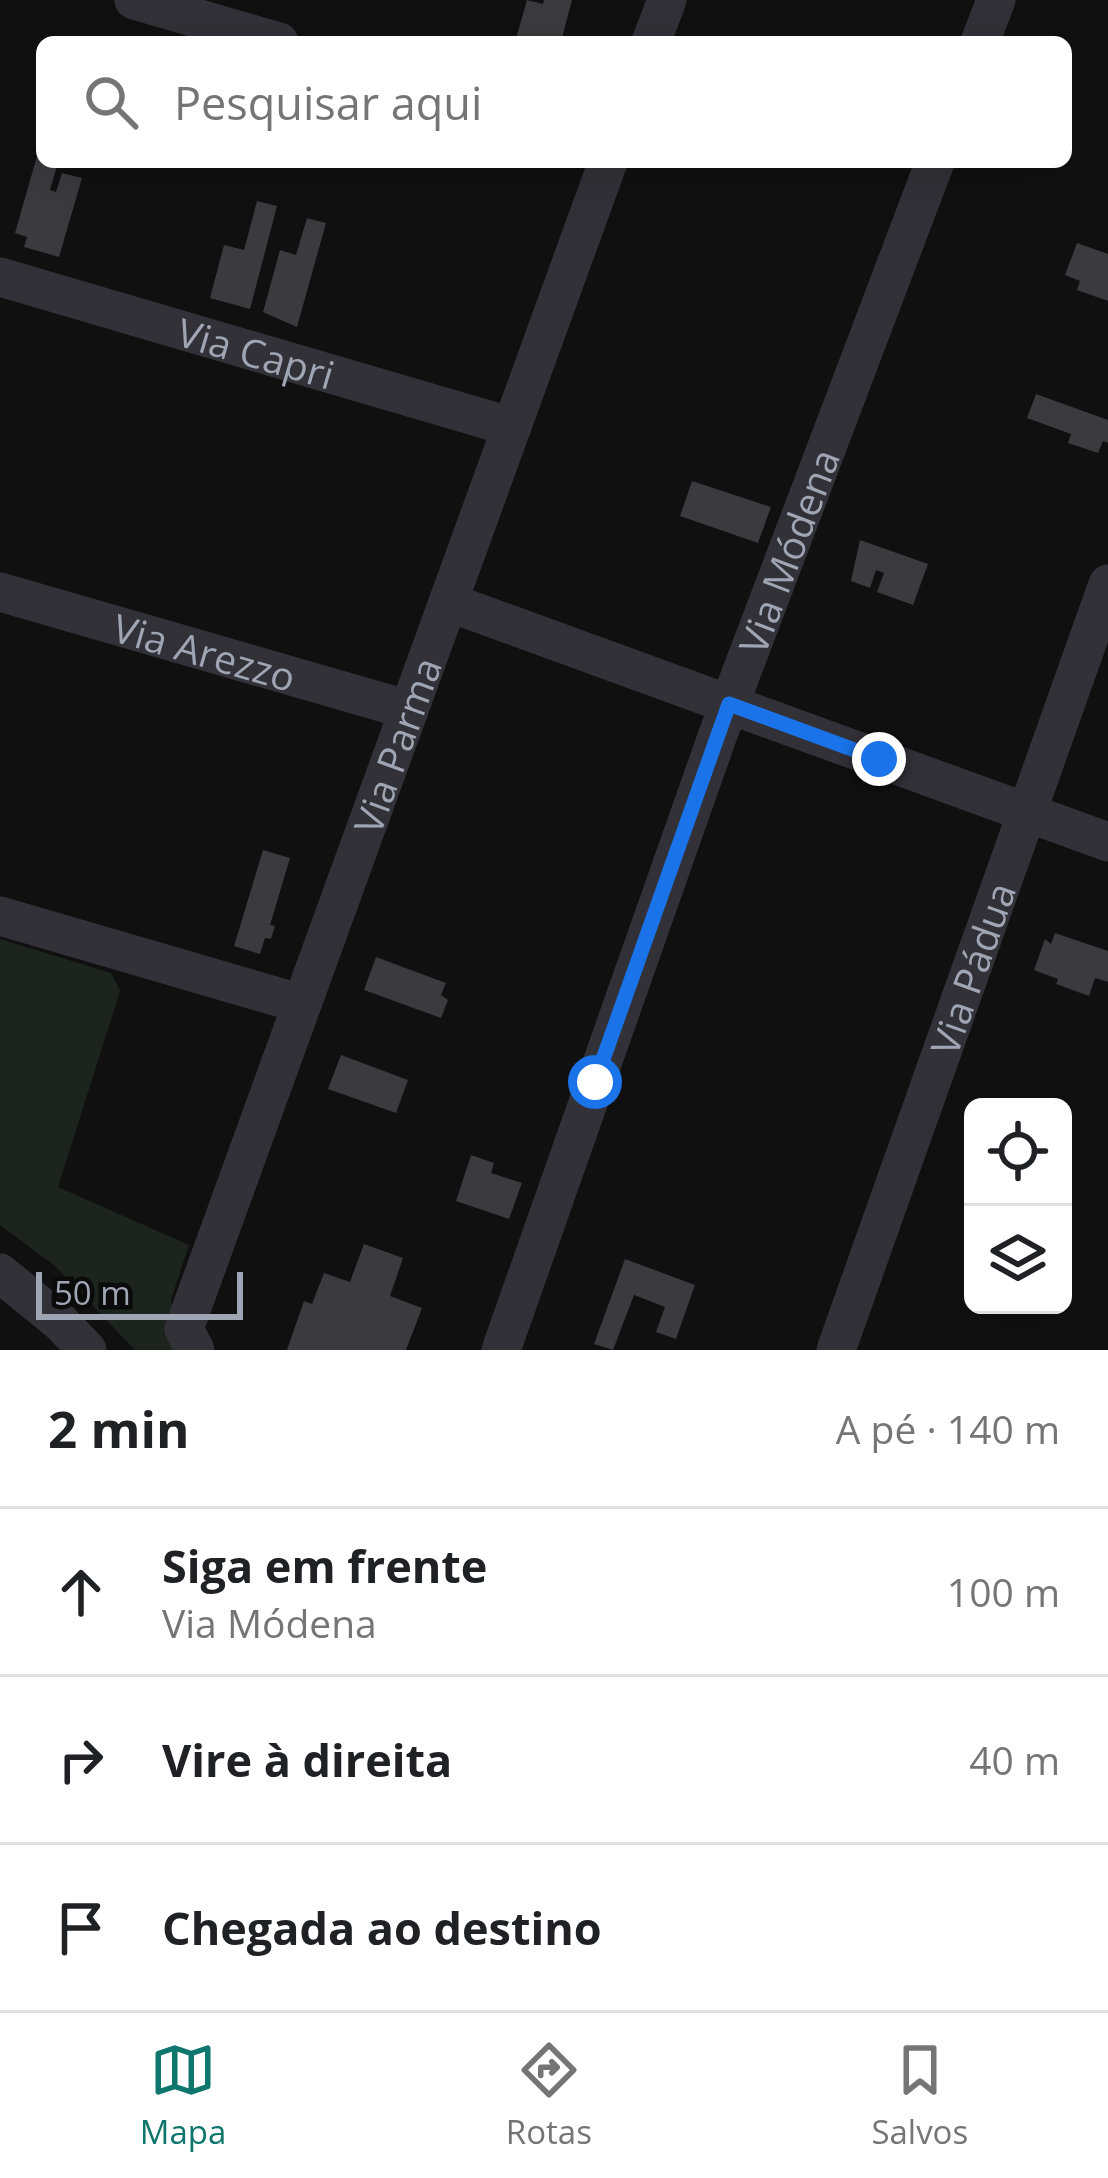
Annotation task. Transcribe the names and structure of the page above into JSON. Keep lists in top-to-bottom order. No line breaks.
{"streets":{"street":["Via Capri","Via Módena","Via Arezzo","Via Parma","Via Pádua"]},"crossings":[["Via Capri","Via Parma"],["Via Arezzo","Via Parma"]],"scale_bar":"50 m","page":{"search":"Pesquisar aqui","scale":"50 m","heading":["2 min","A pé · 140 m"],"list":[["Siga em frente","Via Módena","100 m"],["Vire à direita","40 m"],"Chegada ao destino"],"nav":["Mapa","Rotas","Salvos"]}}
